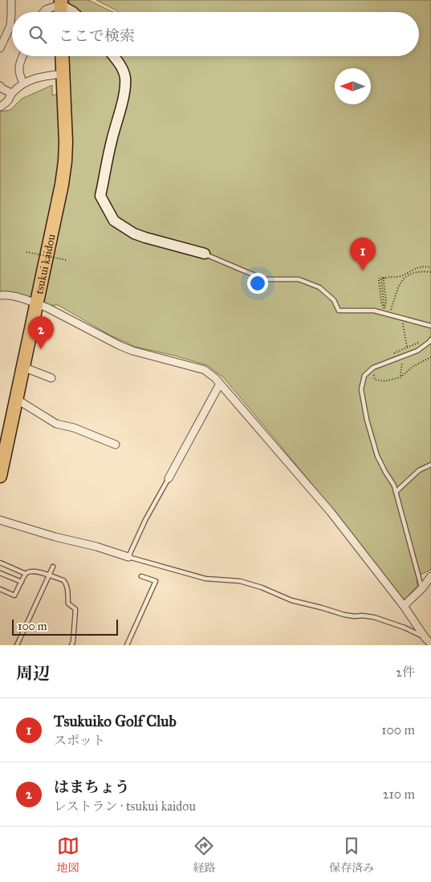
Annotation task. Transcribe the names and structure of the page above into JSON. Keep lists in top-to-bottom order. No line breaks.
{"streets":{"highway":["tsukui kaidou"]},"scale_bar":"100 m","north":"left","page":{"search":"ここで検索","pins":["1","2"],"scale":"100 m","heading":["周辺","2件"],"list":[{"mark":"1","name":"Tsukuiko Golf Club","note":"スポット","value":"100 m"},{"mark":"2","name":"はまちょう","note":"レストラン · tsukui kaidou","value":"210 m"}],"nav":["地図","経路","保存済み"]}}
